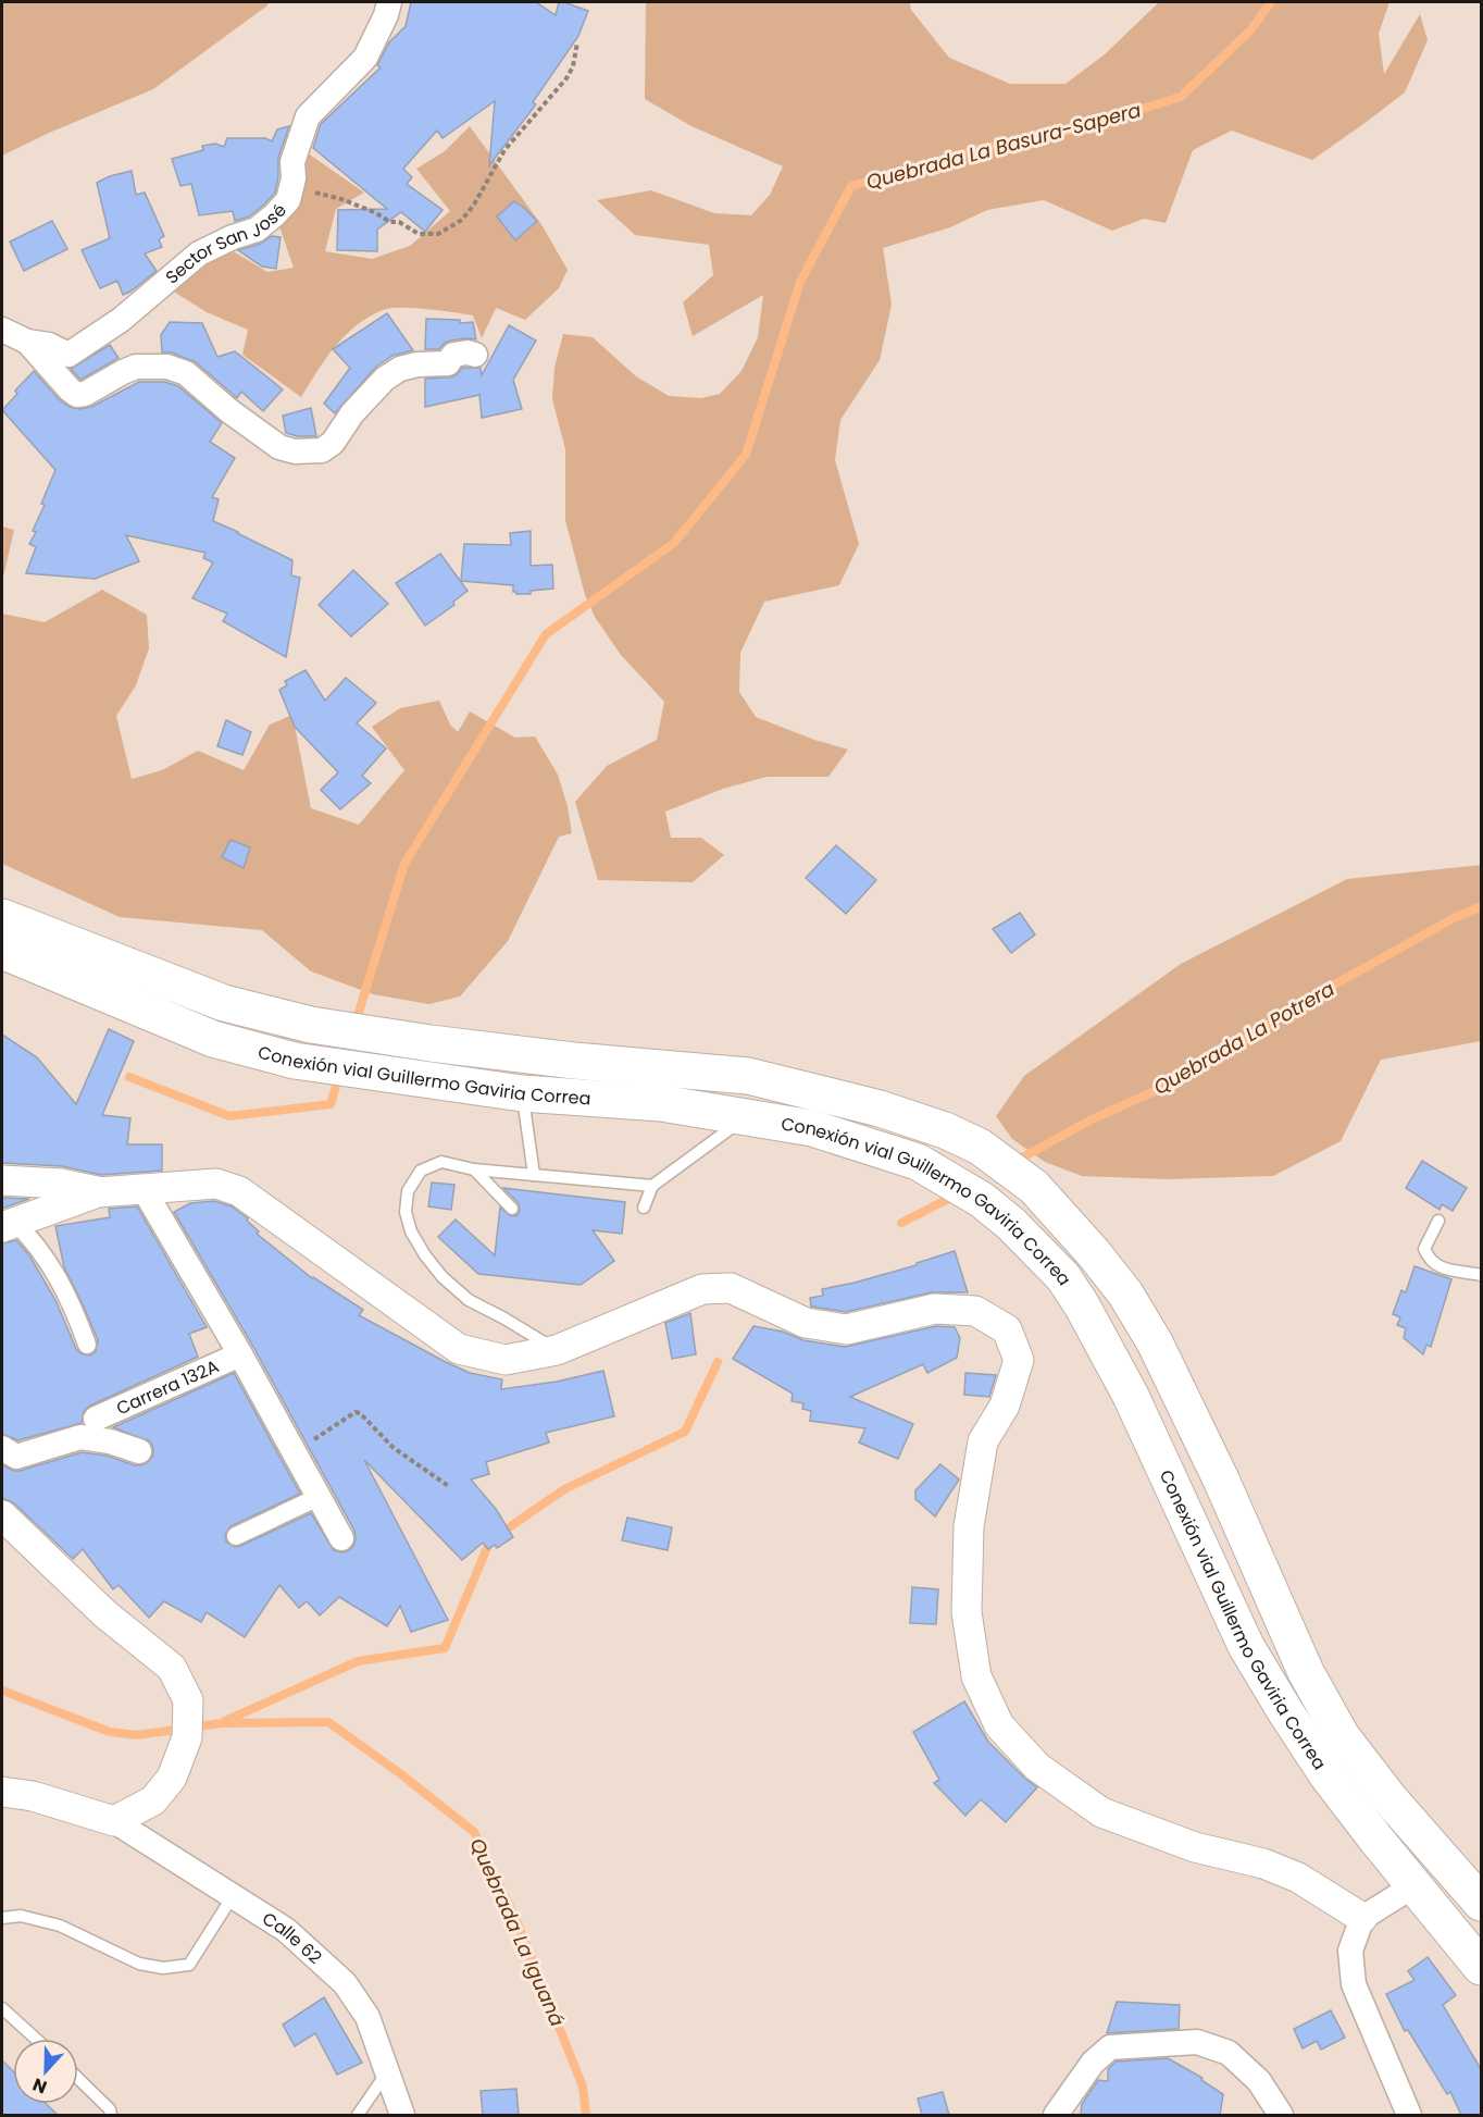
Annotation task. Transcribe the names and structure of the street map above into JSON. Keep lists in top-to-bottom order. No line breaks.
{"streets":{"highway":["Conexión vial Guillermo Gaviria Correa"],"street":["Sector San José","Carrera 132A","Calle 62"]},"water":["Quebrada La Basura-Sapera","Quebrada La Potrera","Quebrada La Iguaná"],"north":"bottom"}
